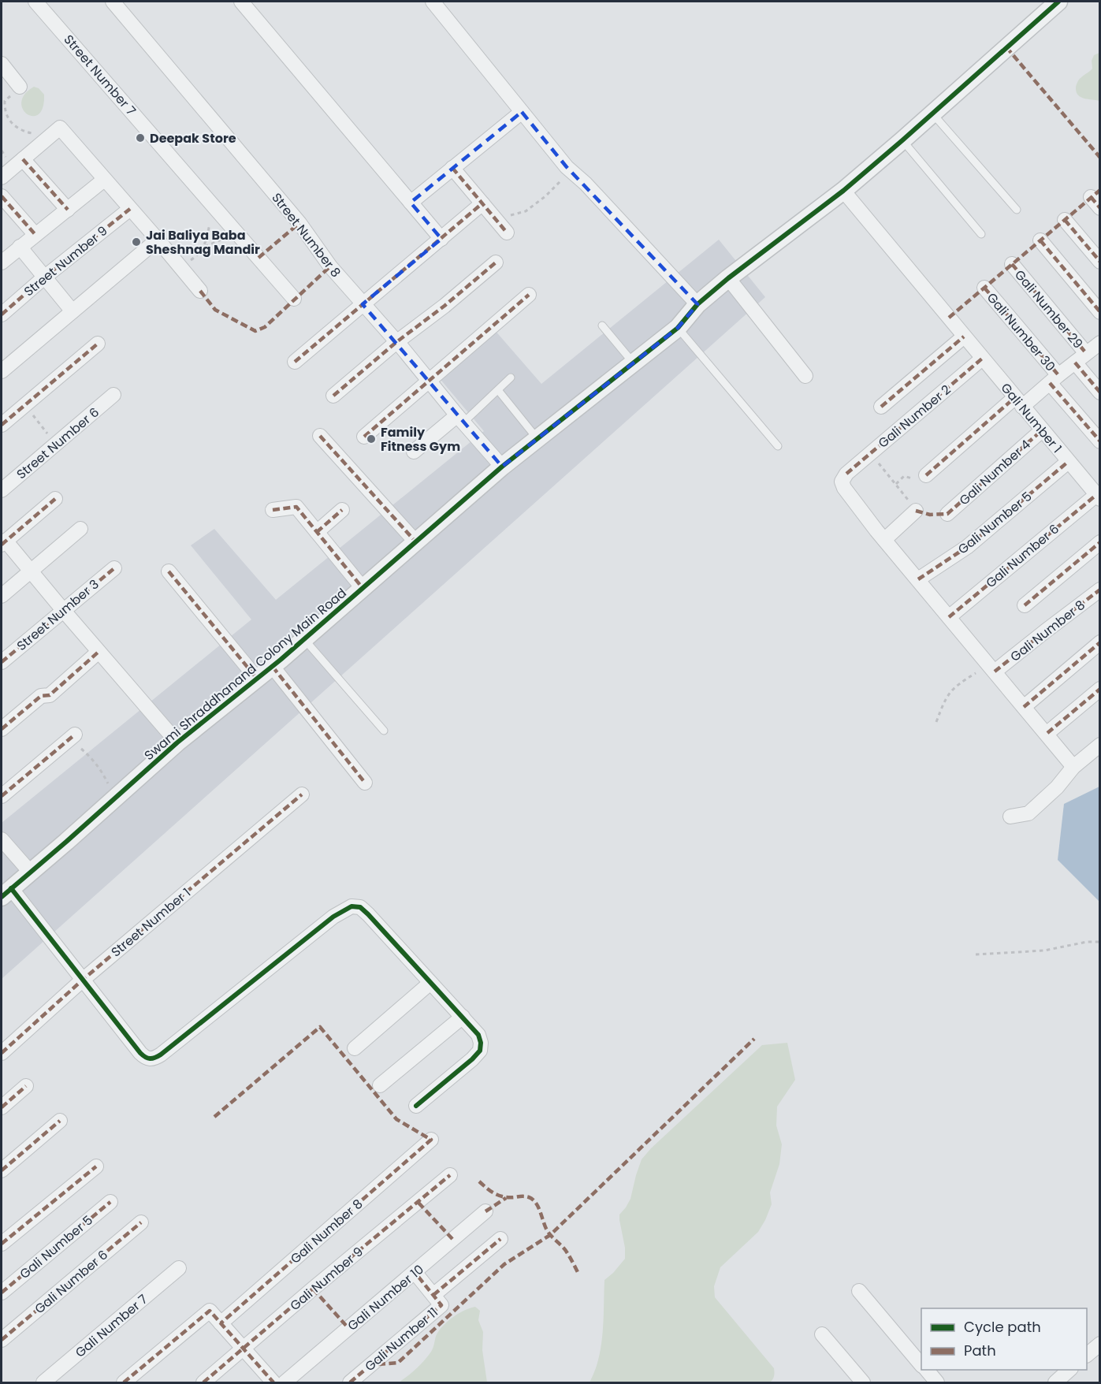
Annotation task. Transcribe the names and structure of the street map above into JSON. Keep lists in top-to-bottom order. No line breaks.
{"streets":{"street":["Street Number 7","Street Number 8","Street Number 9","Gali Number 29","Gali Number 30","Gali Number 2","Gali Number 1","Street Number 6","Gali Number 4","Gali Number 5","Gali Number 6","Street Number 3","Gali Number 8","Swami Shraddhanand Colony Main Road","Street Number 1","Gali Number 9","Gali Number 10","Gali Number 7","Gali Number 11"]},"crossings":[["Street Number 8","Swami Shraddhanand Colony Main Road"],["Gali Number 2","Gali Number 1"],["Gali Number 1","Gali Number 4"],["Gali Number 1","Gali Number 5"],["Gali Number 1","Gali Number 6"],["Gali Number 1","Swami Shraddhanand Colony Main Road"]],"places":["Deepak Store","Jai Baliya Baba Sheshnag Mandir","Family Fitness Gym"],"legend":["Cycle path","Path"]}
